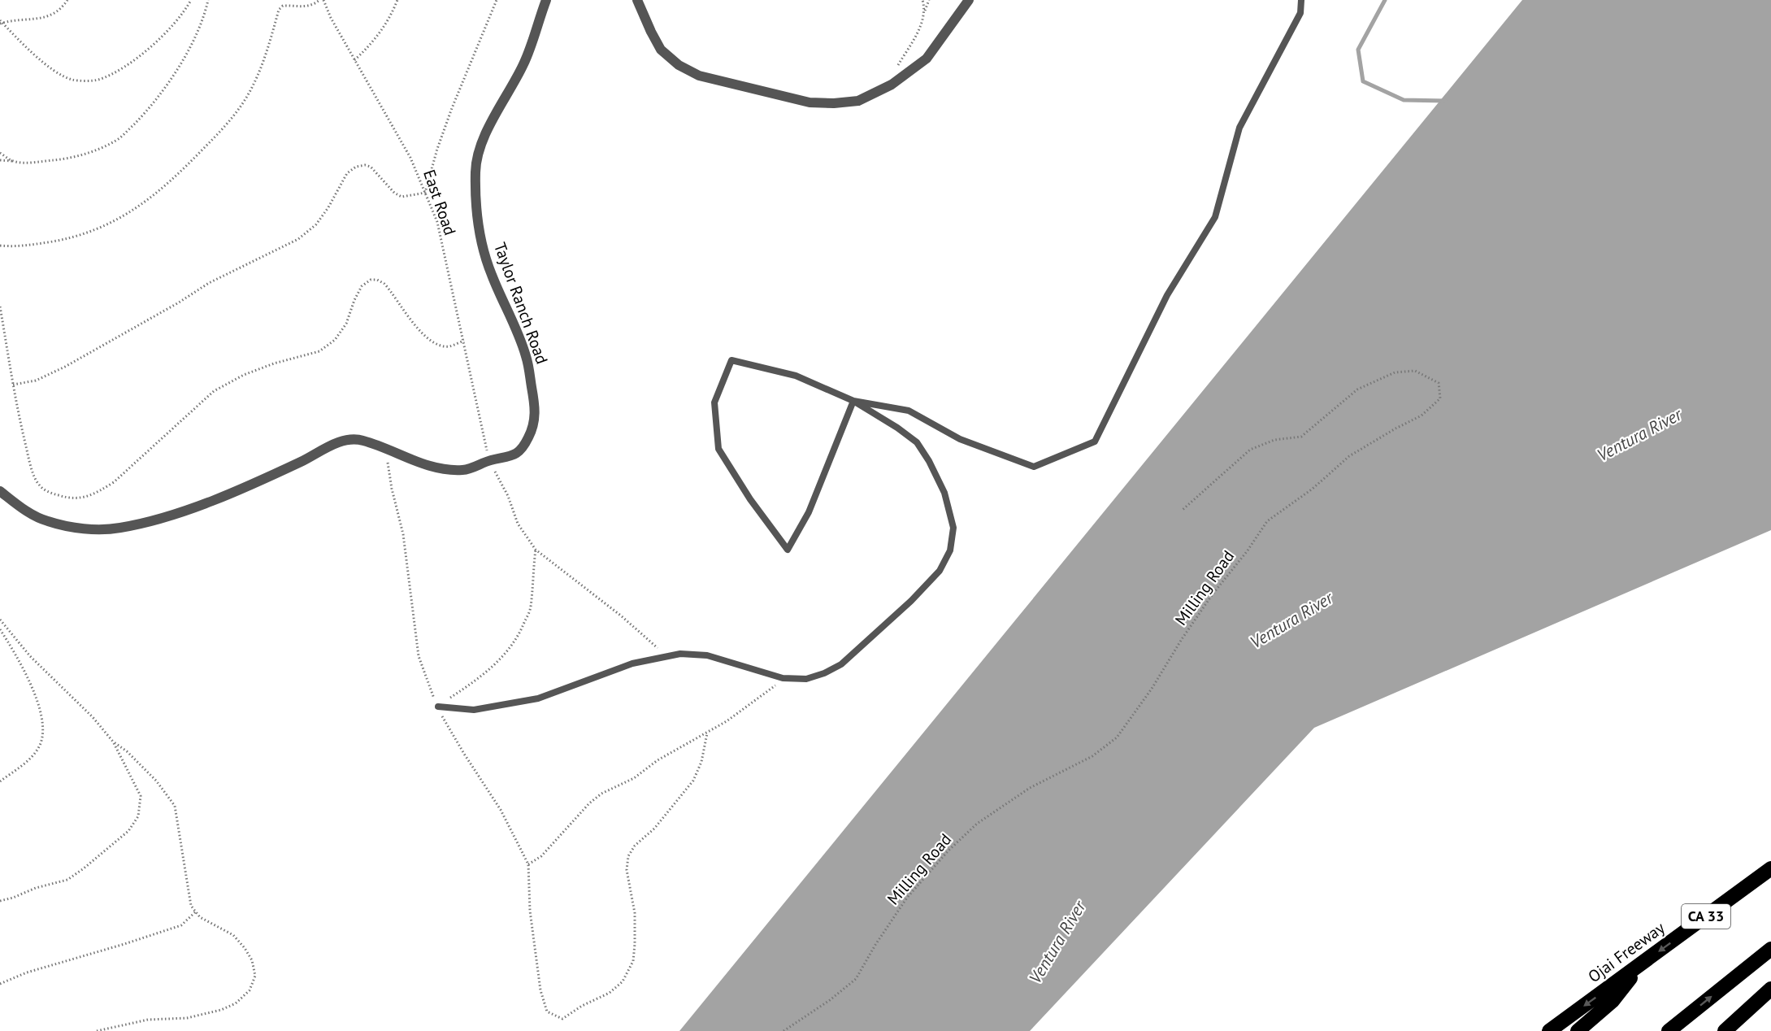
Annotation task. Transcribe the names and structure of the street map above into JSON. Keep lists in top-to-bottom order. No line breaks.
{"streets":{"highway":["CA 33","Ojai Freeway"],"street":["Taylor Ranch Road"],"path":["East Road","Milling Road"]},"crossings":[["East Road","Taylor Ranch Road"]],"water":["Ventura River"]}
